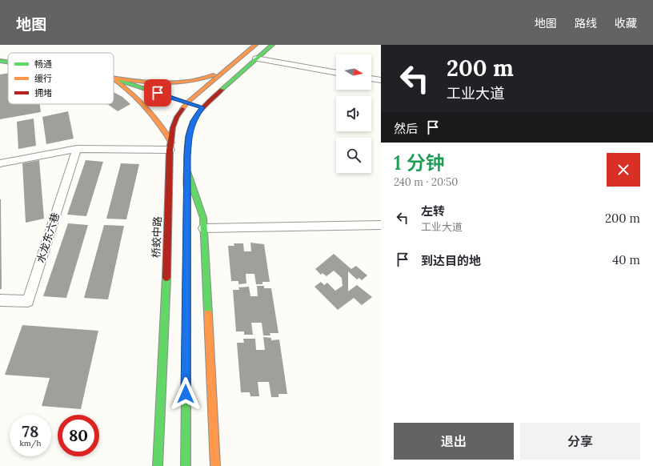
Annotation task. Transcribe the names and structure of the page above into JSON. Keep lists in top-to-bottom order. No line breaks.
{"streets":{"main road":["桥蛟中路"],"street":["水龙东六巷"]},"legend":["畅通","缓行","拥堵"],"north":"right","page":{"header":"地图","nav":["地图","路线","收藏"],"turn":["200 m","工业大道"],"then":"然后","heading":["1 分钟","240 m · 20:50"],"list":[{"name":"左转","note":"工业大道","value":"200 m"},{"name":"到达目的地","value":"40 m"}],"speed":"78 km/h","limit":"80","buttons":["退出","分享"]}}
